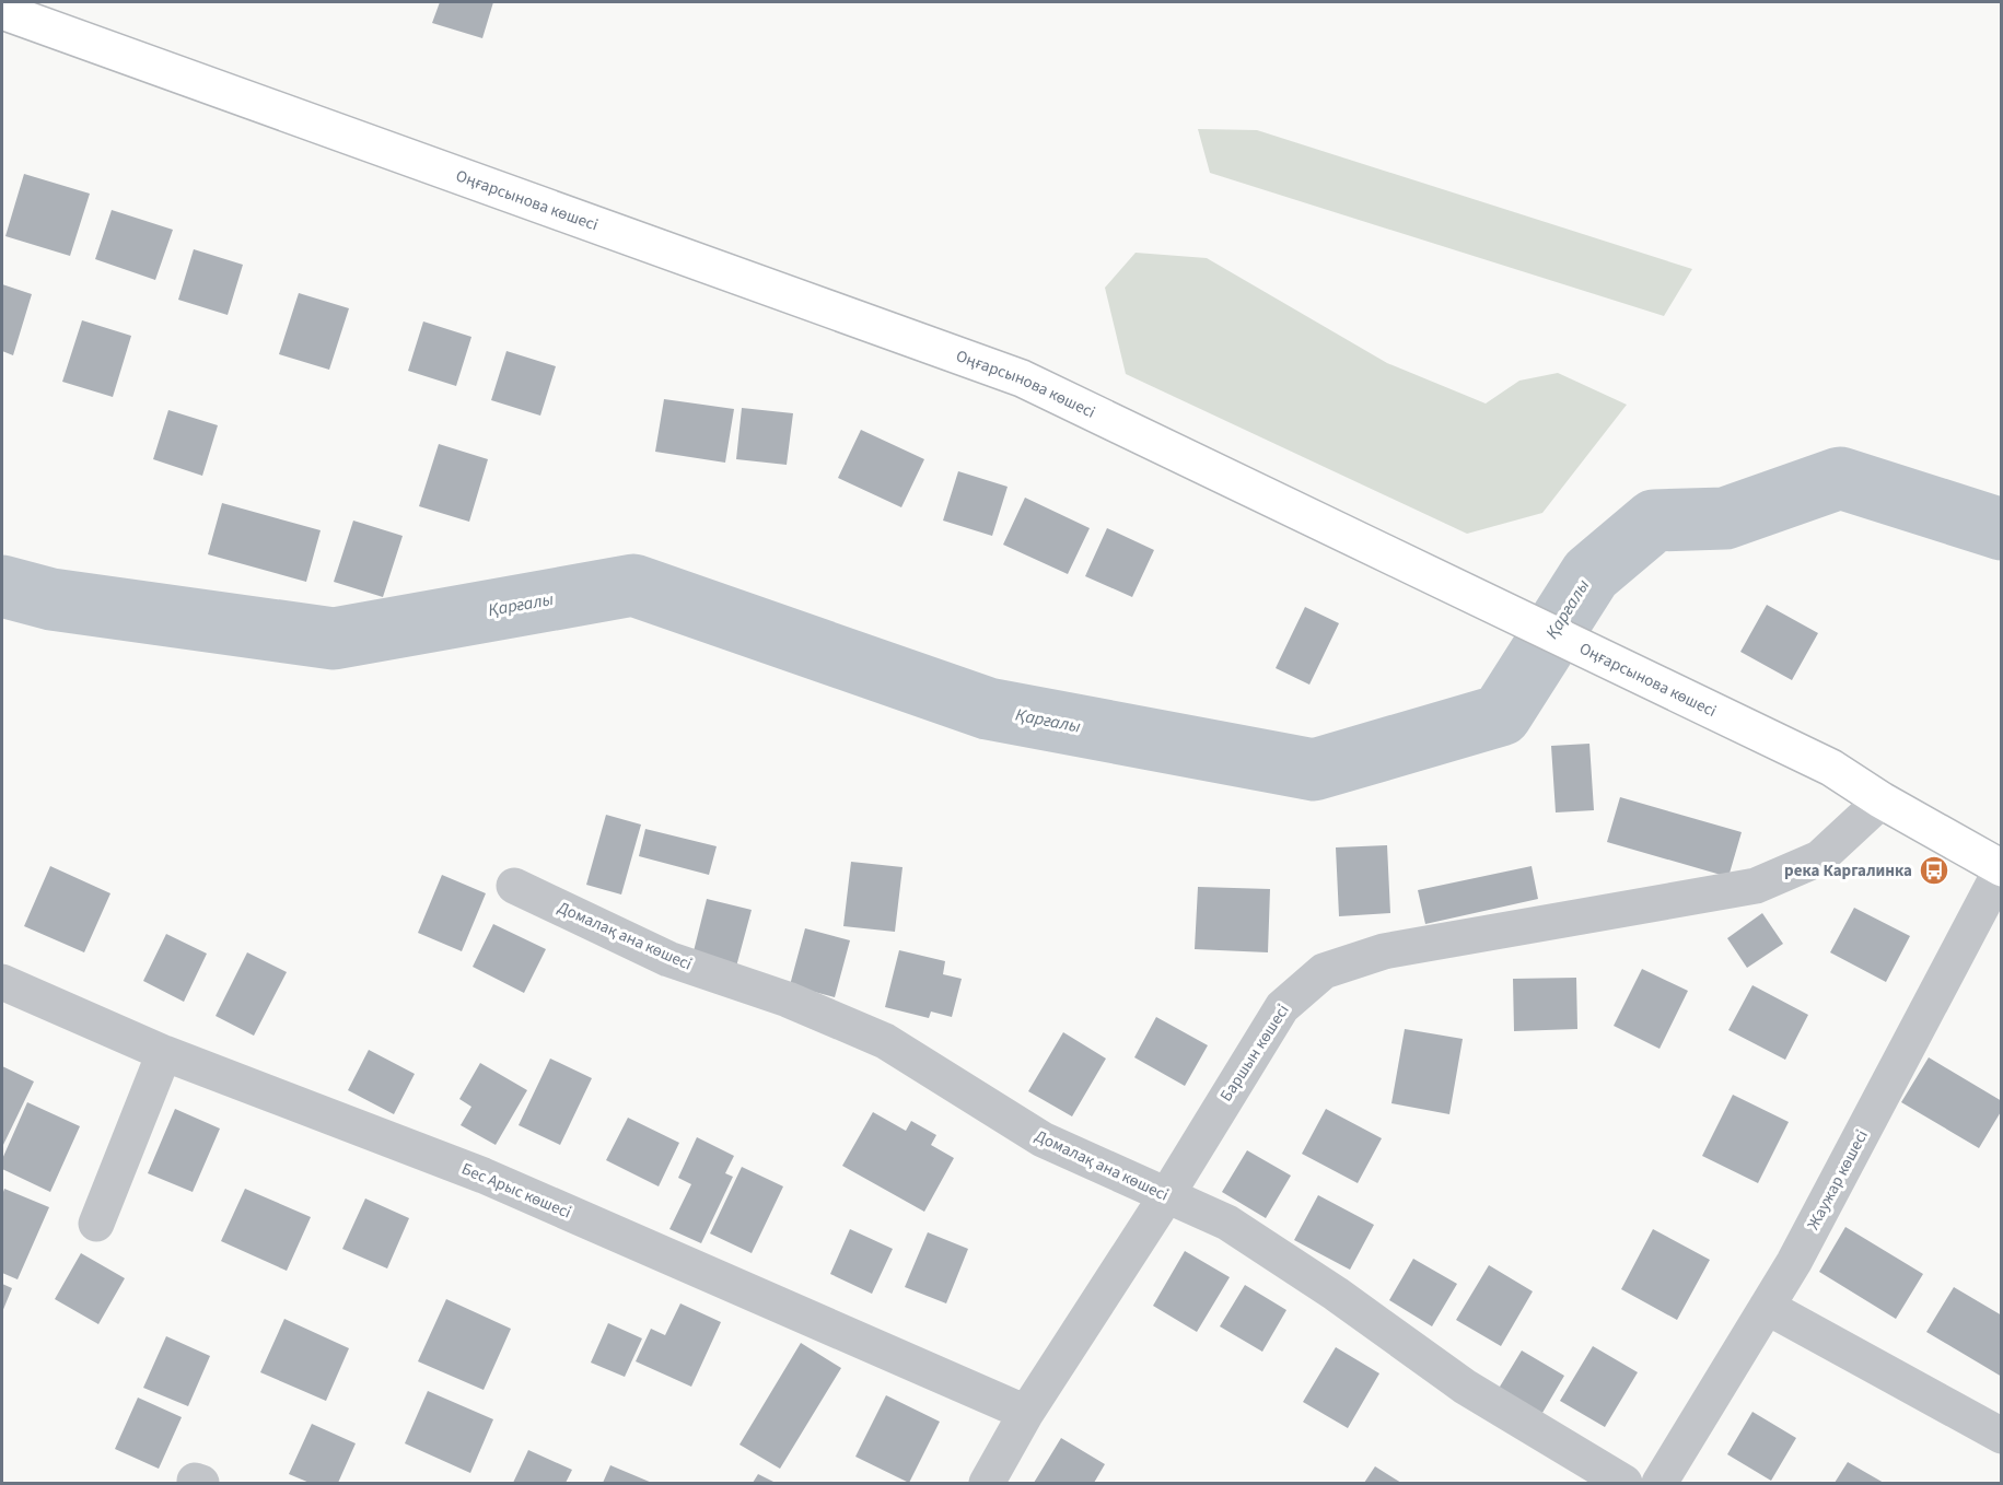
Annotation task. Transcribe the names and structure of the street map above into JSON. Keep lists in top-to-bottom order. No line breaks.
{"streets":{"main road":["Оңғарсынова көшесі"],"street":["Домалақ ана көшесі","Баршын көшесі","Жаужар көшесі","Бес Арыс көшесі"]},"crossings":[["Оңғарсынова көшесі","Баршын көшесі"],["Оңғарсынова көшесі","Жаужар көшесі"],["Домалақ ана көшесі","Баршын көшесі"],["Баршын көшесі","Бес Арыс көшесі"]],"water":["Қарғалы"],"places":{"bus stop":["река Каргалинка"]}}
